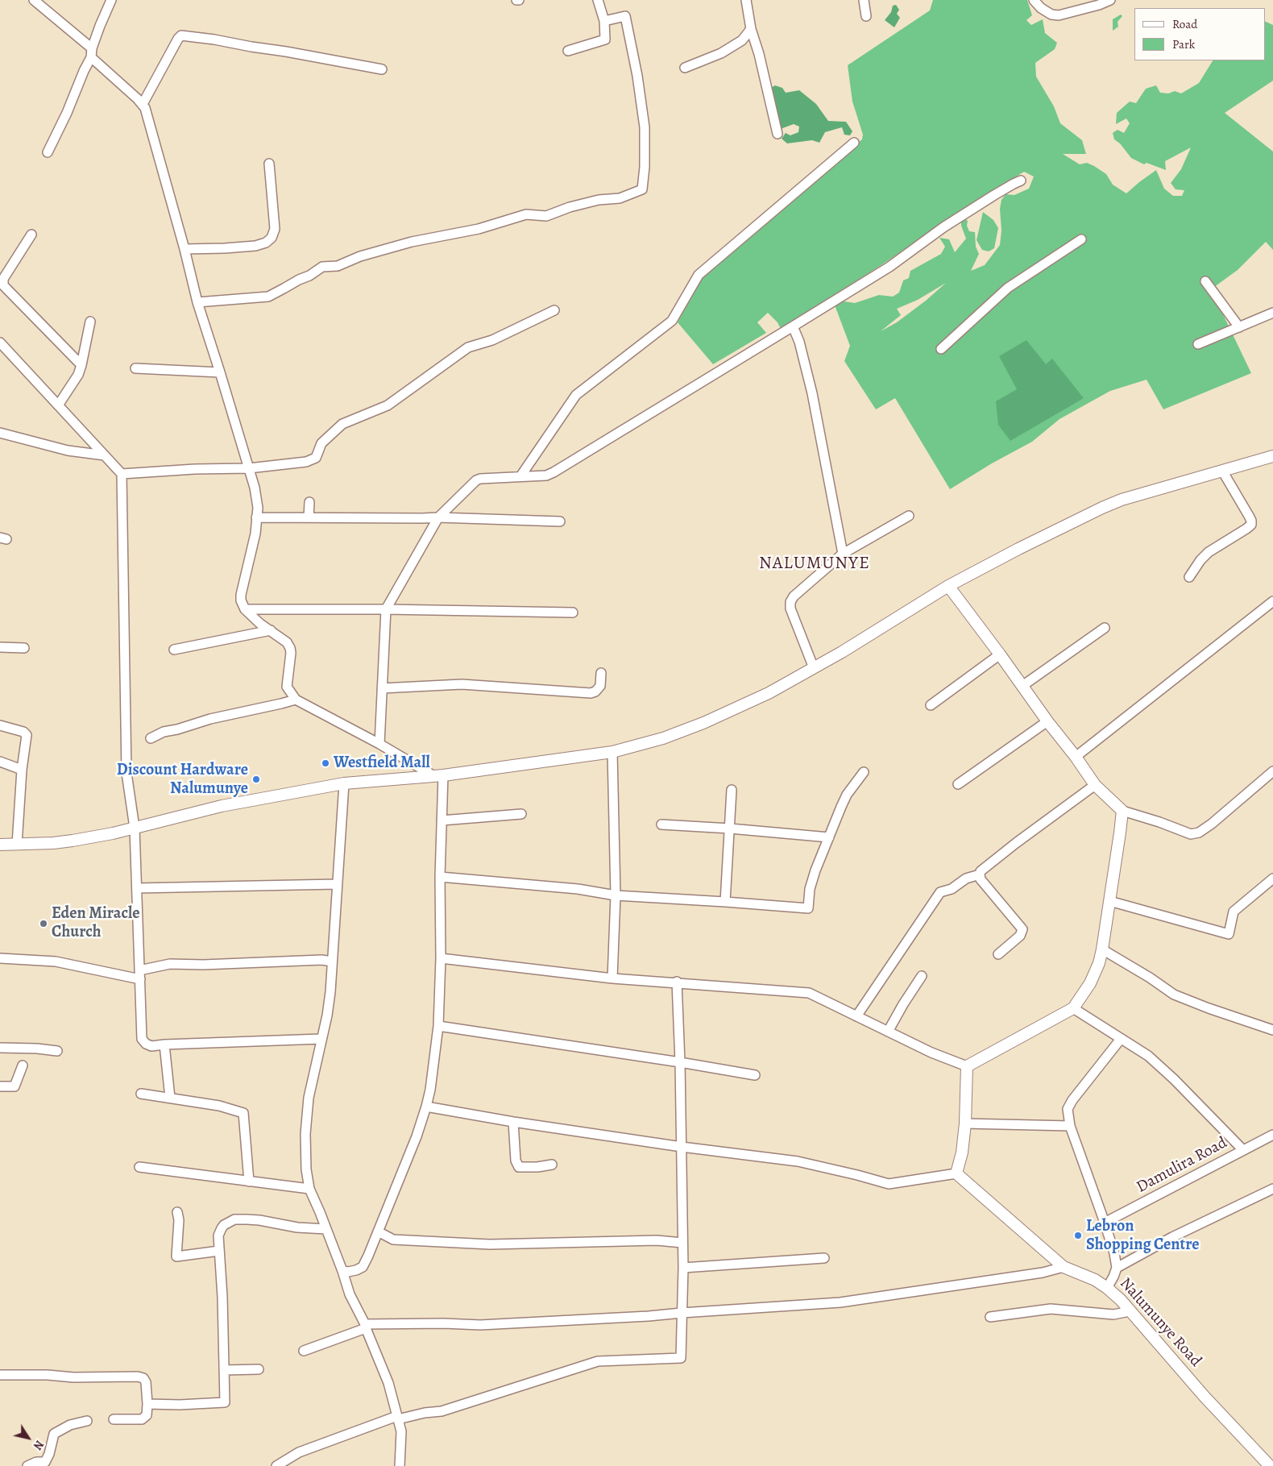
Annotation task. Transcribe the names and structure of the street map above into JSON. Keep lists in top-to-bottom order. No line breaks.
{"streets":{"street":["Damulira Road","Nalumunye Road"]},"districts":["NALUMUNYE"],"places":["Westfield Mall","Discount Hardware Nalumunye","Eden Miracle Church","Lebron Shopping Centre"],"legend":["Road","Park"],"north":"bottom right"}
